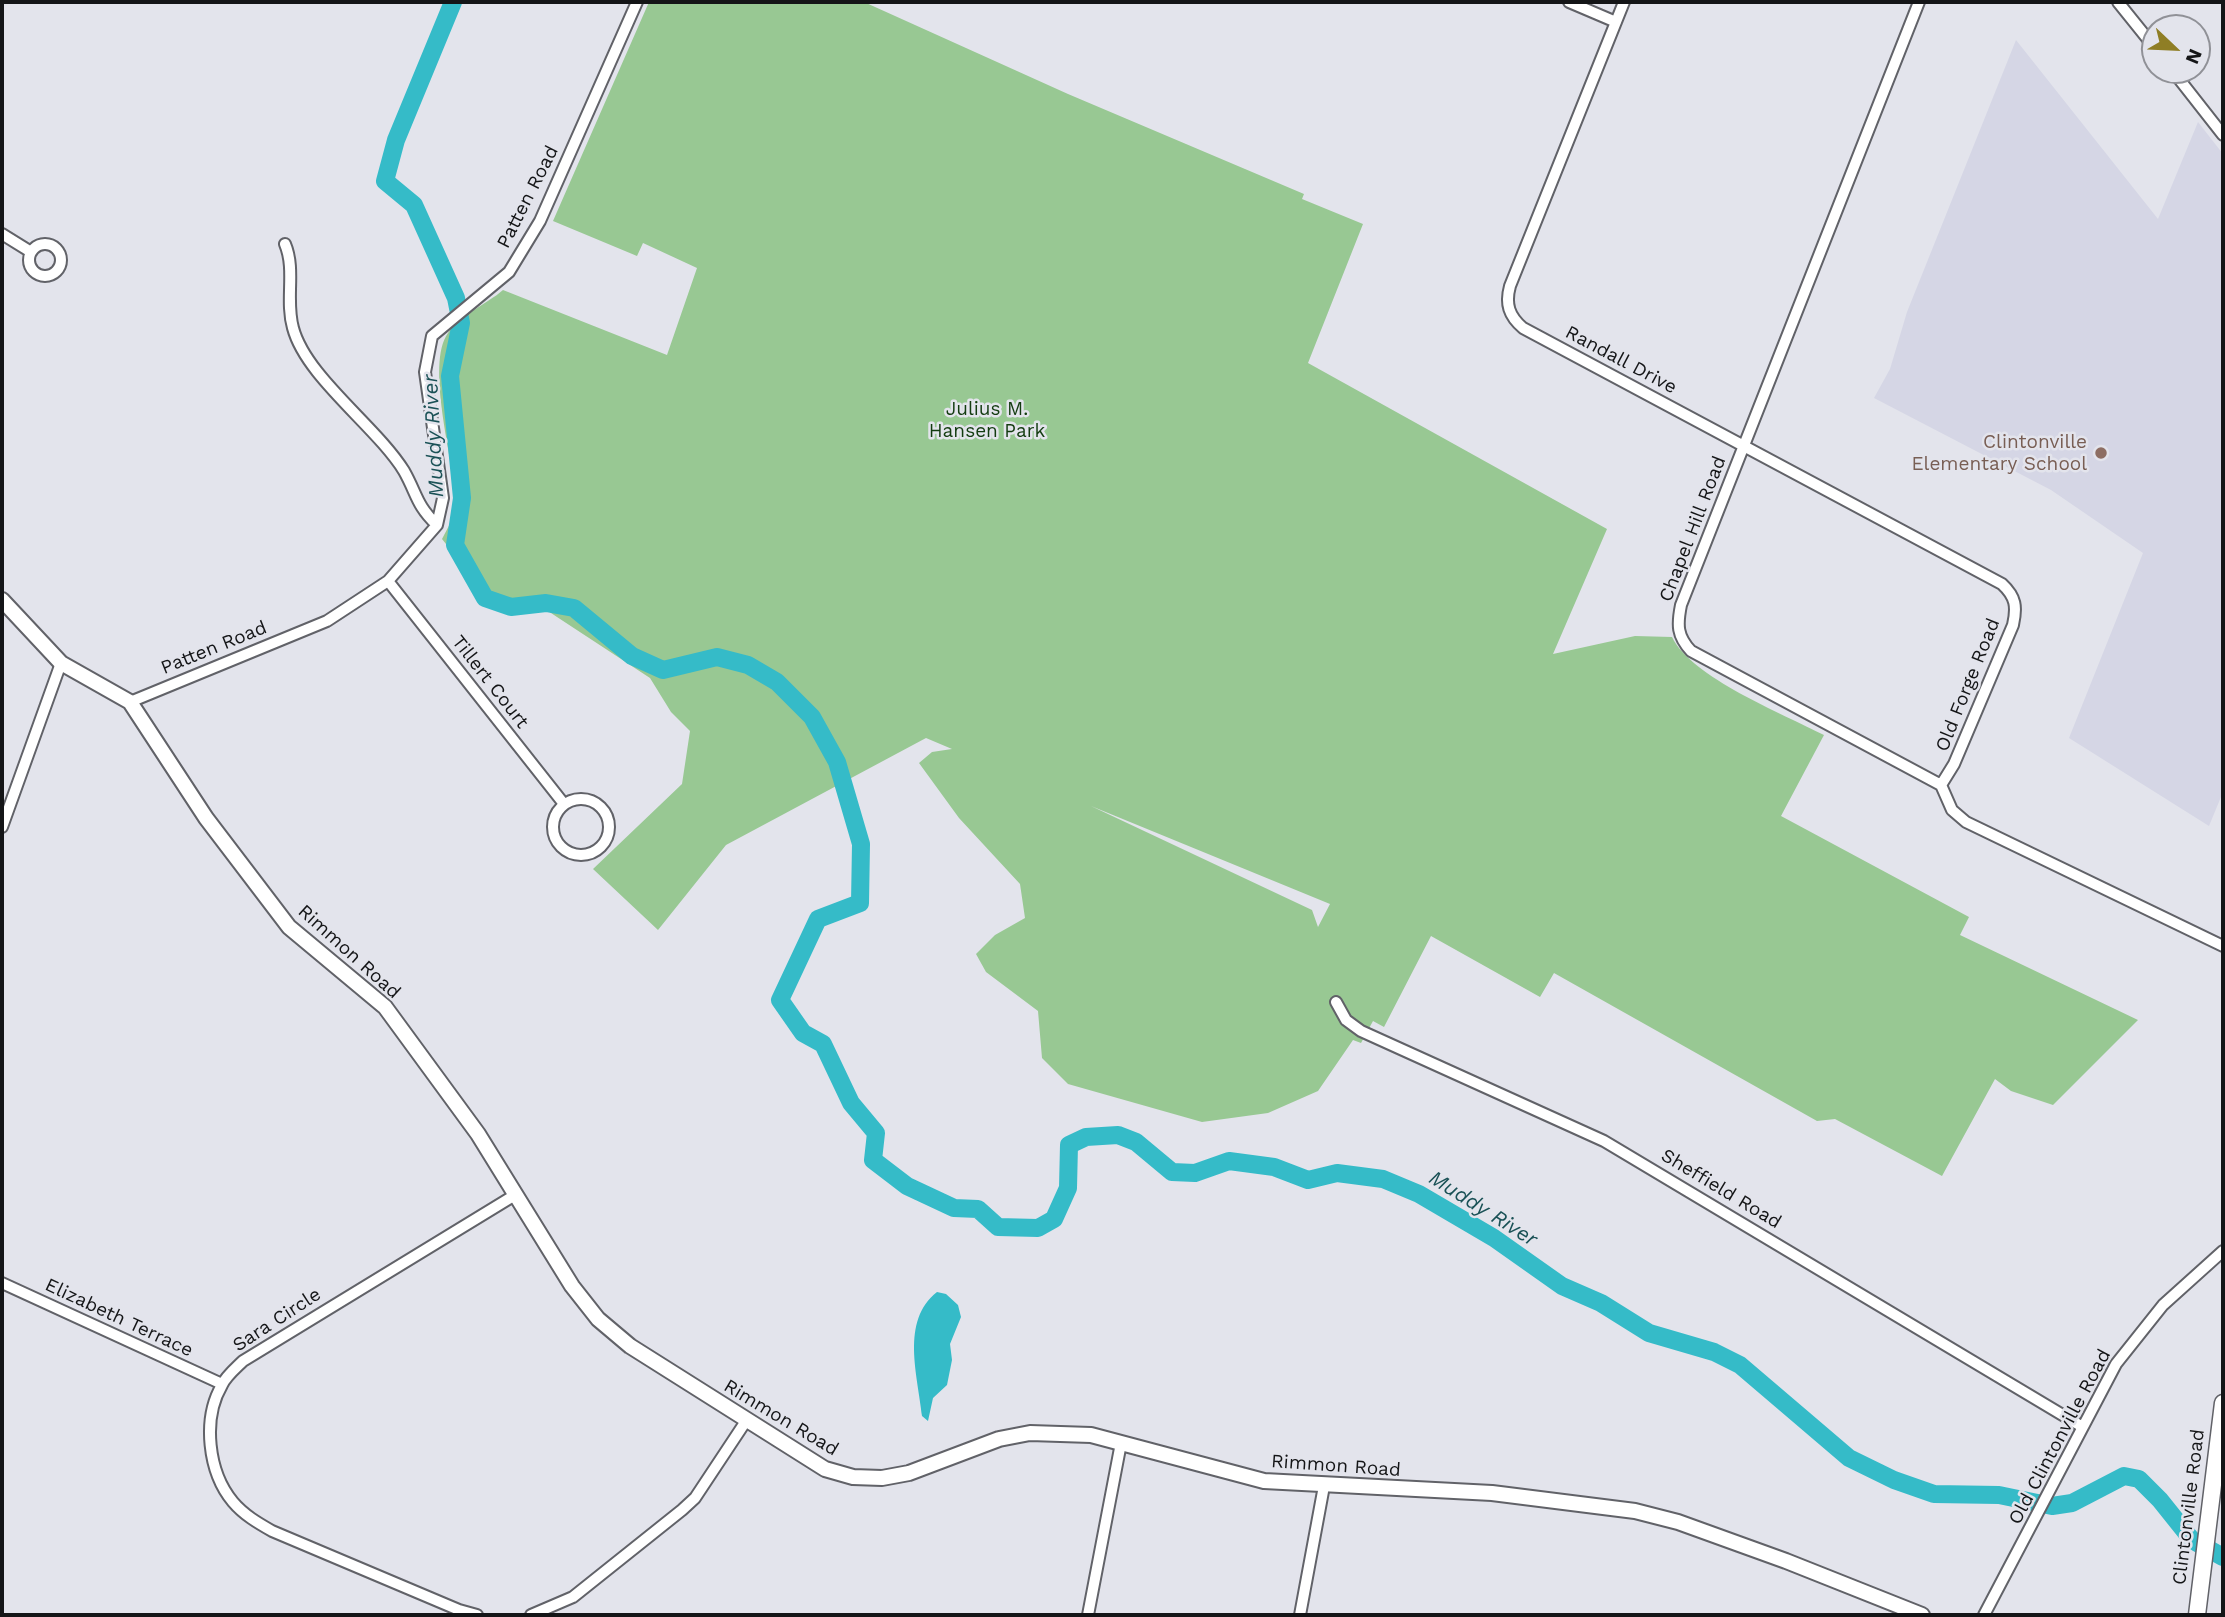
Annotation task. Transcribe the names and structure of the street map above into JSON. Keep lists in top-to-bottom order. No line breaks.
{"streets":{"main road":["Clintonville Road"],"street":["Patten Road","Randall Drive","Chapel Hill Road","Tillert Court","Old Forge Road","Rimmon Road","Sheffield Road","Elizabeth Terrace","Sara Circle","Old Clintonville Road"]},"crossings":[["Patten Road","Tillert Court"],["Patten Road","Rimmon Road"],["Randall Drive","Chapel Hill Road"],["Randall Drive","Old Forge Road"],["Chapel Hill Road","Old Forge Road"],["Rimmon Road","Sara Circle"],["Sheffield Road","Old Clintonville Road"],["Elizabeth Terrace","Sara Circle"]],"water":["Muddy River"],"parks":["Julius M. Hansen Park"],"places":["Clintonville Elementary School"],"north":"bottom right"}
